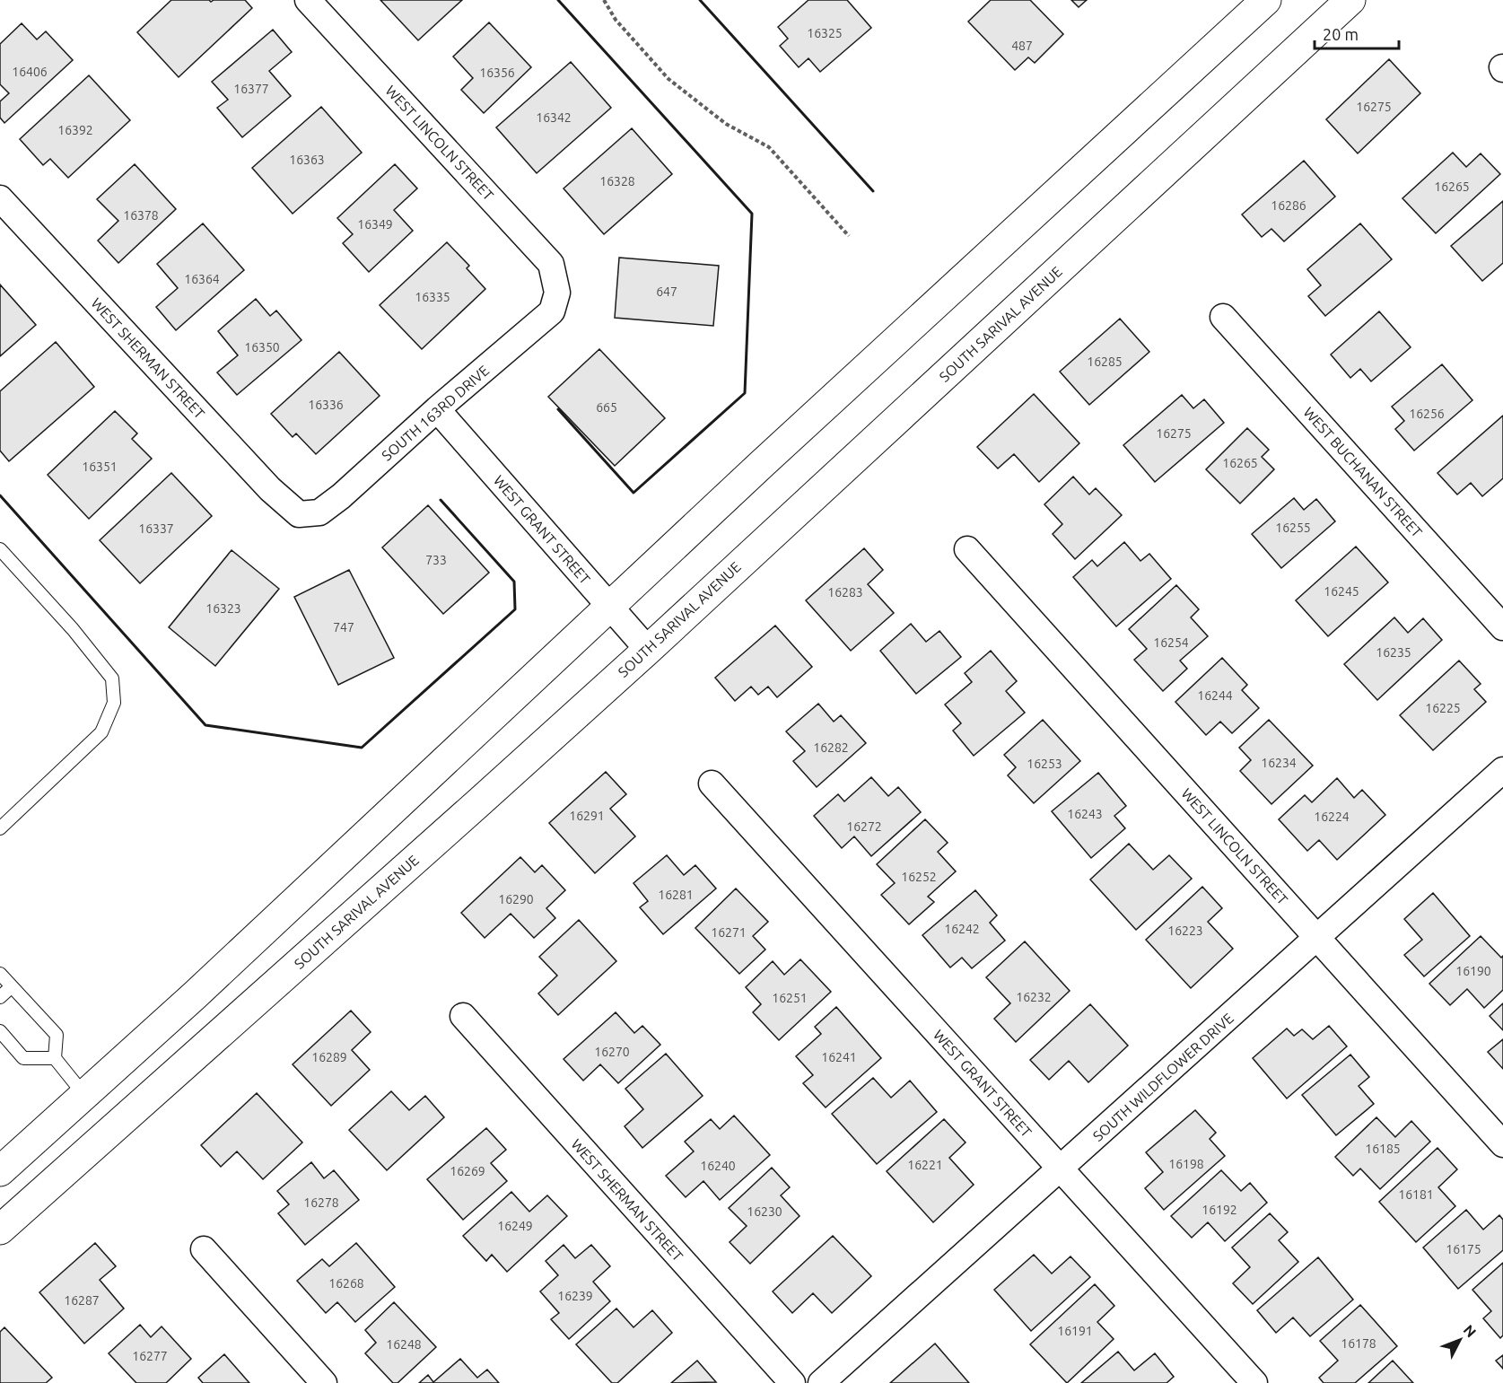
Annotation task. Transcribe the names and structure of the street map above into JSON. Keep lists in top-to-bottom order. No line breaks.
{"streets":{"main road":["SOUTH SARIVAL AVENUE"],"street":["WEST LINCOLN STREET","WEST SHERMAN STREET","SOUTH 163RD DRIVE","WEST BUCHANAN STREET","WEST GRANT STREET","SOUTH WILDFLOWER DRIVE"]},"crossings":[["WEST LINCOLN STREET","SOUTH 163RD DRIVE"],["WEST LINCOLN STREET","SOUTH WILDFLOWER DRIVE"],["SOUTH SARIVAL AVENUE","WEST GRANT STREET"],["WEST SHERMAN STREET","SOUTH 163RD DRIVE"],["SOUTH 163RD DRIVE","WEST GRANT STREET"],["WEST GRANT STREET","SOUTH WILDFLOWER DRIVE"]],"house_numbers":["16325","487","16406","16356","16377","16275","16342","16392","16363","16328","16265","16286","16378","16349","16364","647","16335","16350","16285","16336","665","16256","16275","16265","16351","16255","16337","733","16245","16283","16323","747","16254","16235","16244","16225","16282","16234","16253","16243","16291","16224","16272","16252","16281","16290","16242","16223","16271","16190","16232","16251","16270","16289","16241","16185","16198","16221","16240","16269","16181","16278","16192","16230","16249","16175","16268","16239","16287","16191","16178","16248","16277"],"scale_bar":"20 m","north":"top right"}
